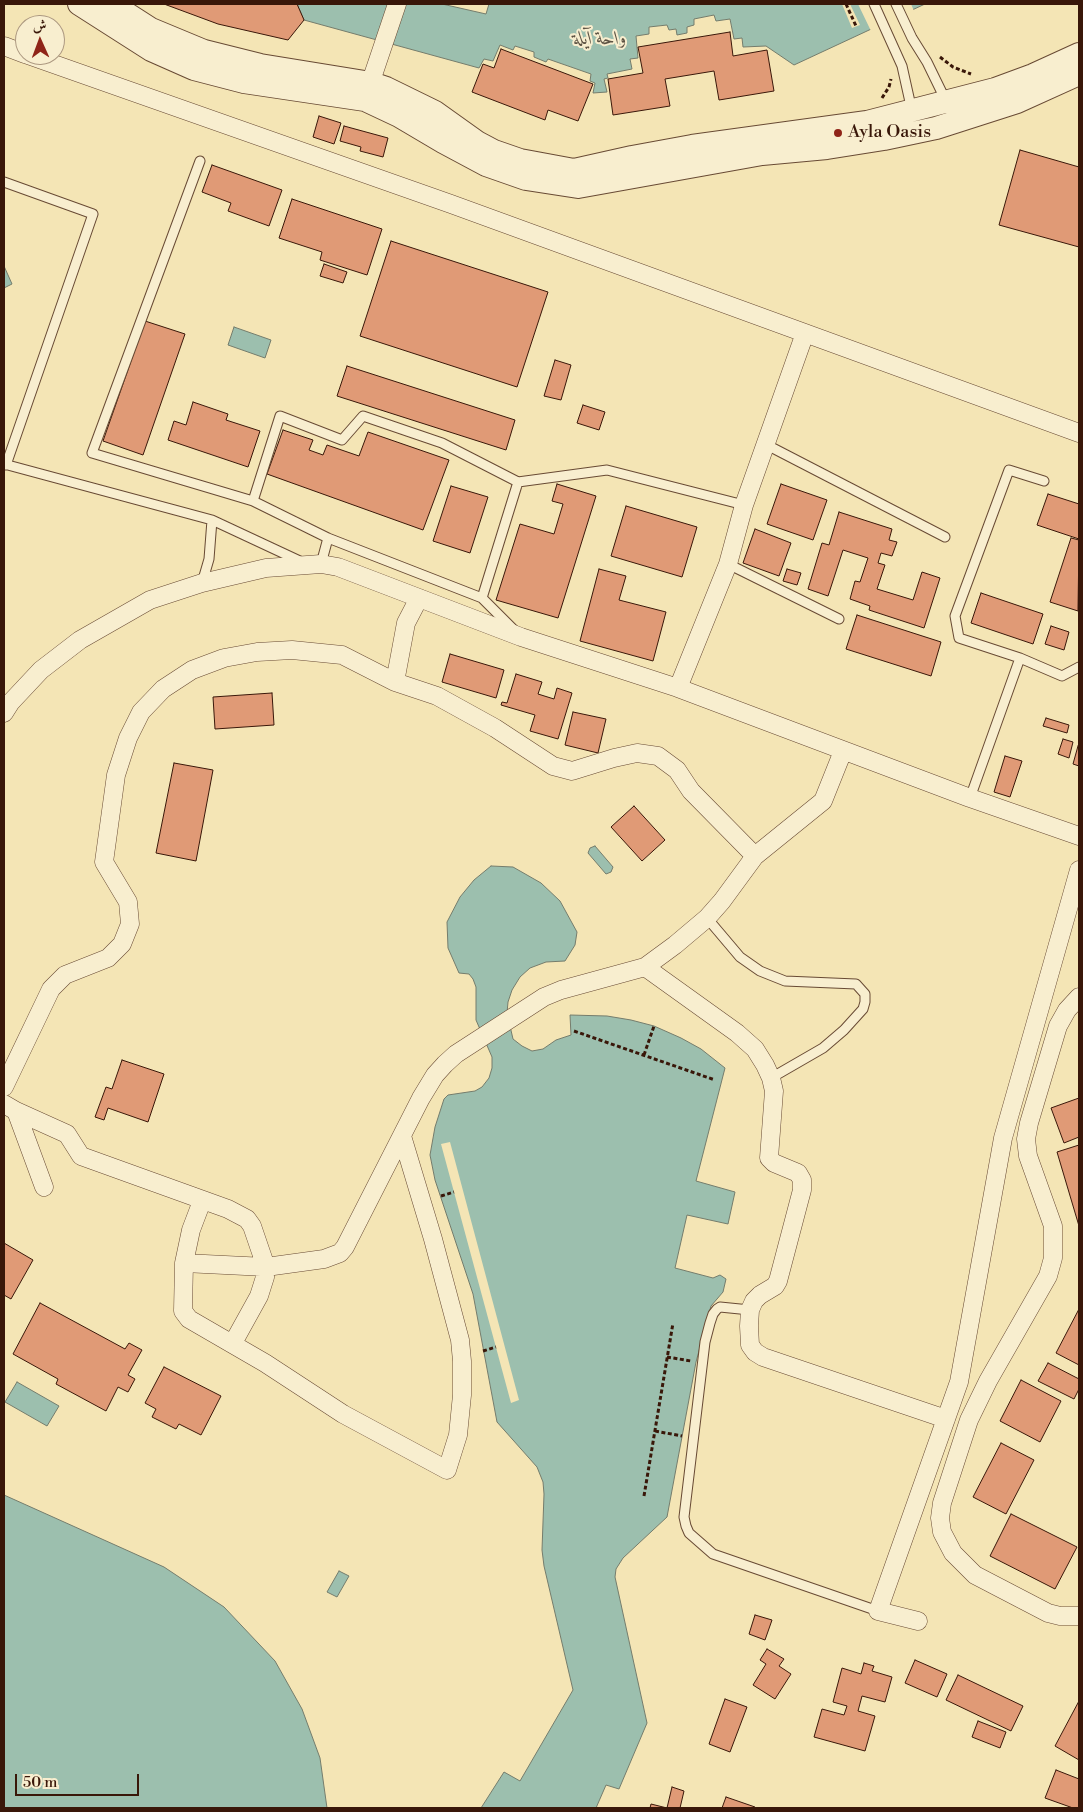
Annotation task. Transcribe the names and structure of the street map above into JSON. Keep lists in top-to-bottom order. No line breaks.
{"water":["واحة آيلة"],"places":["Ayla Oasis"],"scale_bar":"50 m","north":"top"}
